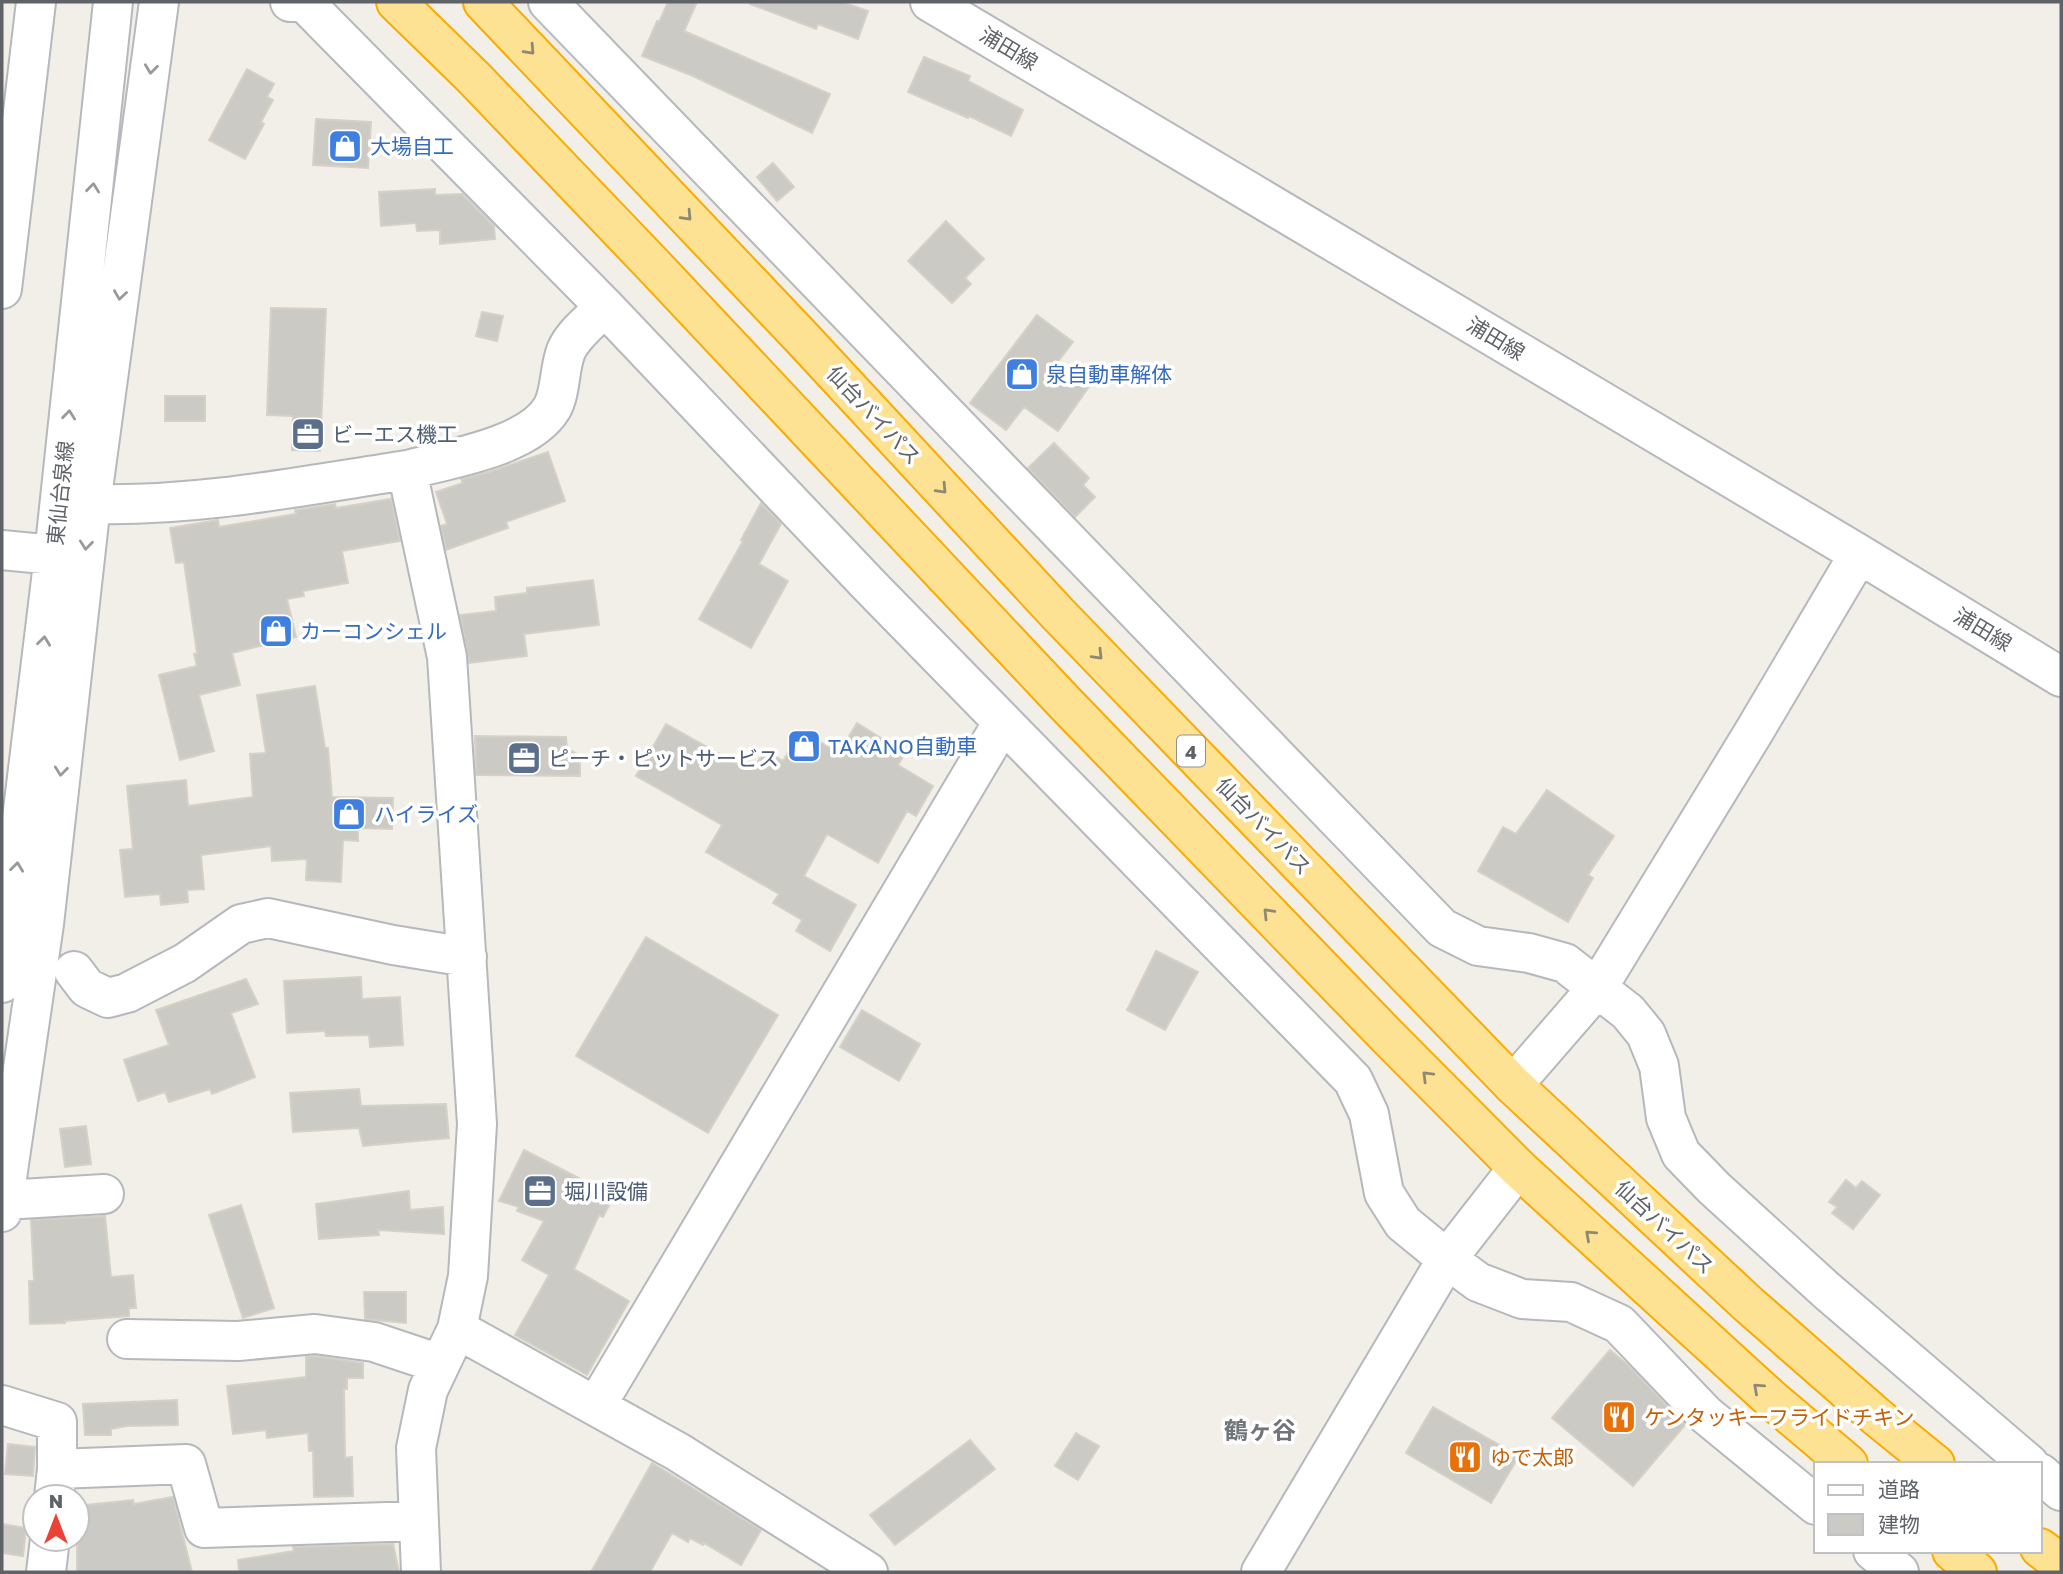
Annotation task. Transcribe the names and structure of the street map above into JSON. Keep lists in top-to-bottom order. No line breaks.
{"streets":{"highway":["仙台バイパス","4"],"street":["浦田線","東仙台泉線"]},"districts":["鶴ヶ谷"],"places":{"shop":["大場自工","泉自動車解体","カーコンシェル","TAKANO自動車","ハイライズ"],"office":["ビーエス機工","ピーチ・ピットサービス","堀川設備"],"restaurant":["ケンタッキーフライドチキン","ゆで太郎"]},"legend":["道路","建物"],"north":"top"}
